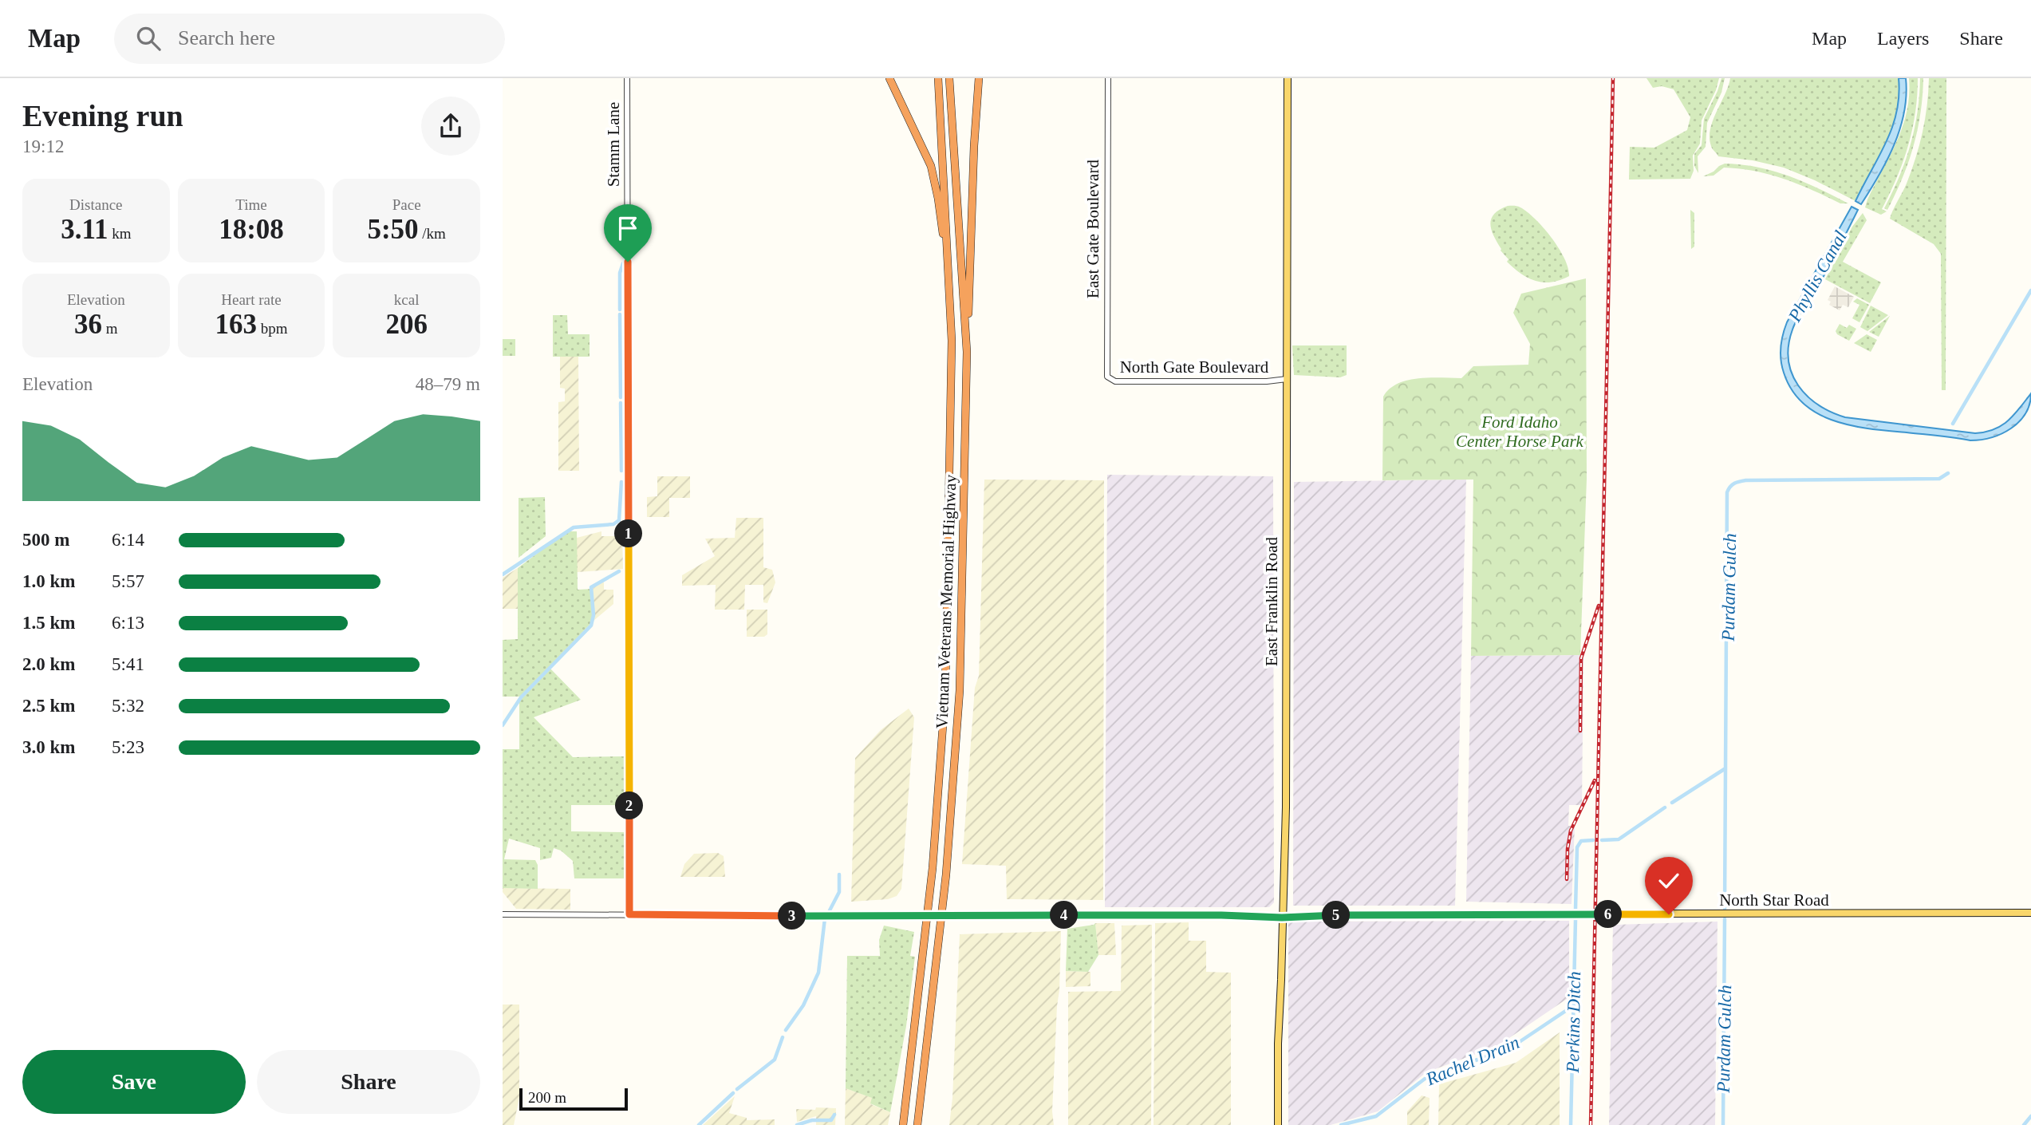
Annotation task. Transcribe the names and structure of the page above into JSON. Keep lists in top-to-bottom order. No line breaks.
{"streets":{"highway":["Vietnam Veterans Memorial Highway"],"main road":["East Franklin Road","North Star Road"],"street":["Stamm Lane","East Gate Boulevard","North Gate Boulevard"]},"crossings":[["East Gate Boulevard","North Gate Boulevard"],["North Gate Boulevard","East Franklin Road"],["East Franklin Road","North Star Road"]],"water":["Phyllis Canal","Purdam Gulch","Perkins Ditch","Rachel Drain"],"parks":["Ford Idaho Center Horse Park"],"scale_bar":"200 m","page":{"header":"Map","search":"Search here","nav":["Map","Layers","Share"],"heading":["Evening run","19:12"],"stats":[["Distance","3.11 km"],["Time","18:08"],["Pace","5:50 /km"],["Elevation","36 m"],["Heart rate","163 bpm"],["kcal","206"]],"chart":["Elevation","48–79 m"],"list":[{"name":"500 m","note":"6:14"},{"name":"1.0 km","note":"5:57"},{"name":"1.5 km","note":"6:13"},{"name":"2.0 km","note":"5:41"},{"name":"2.5 km","note":"5:32"},{"name":"3.0 km","note":"5:23"}],"pins":["1","2","6","4","5","3"],"buttons":["Save","Share"],"scale":"200 m"}}
